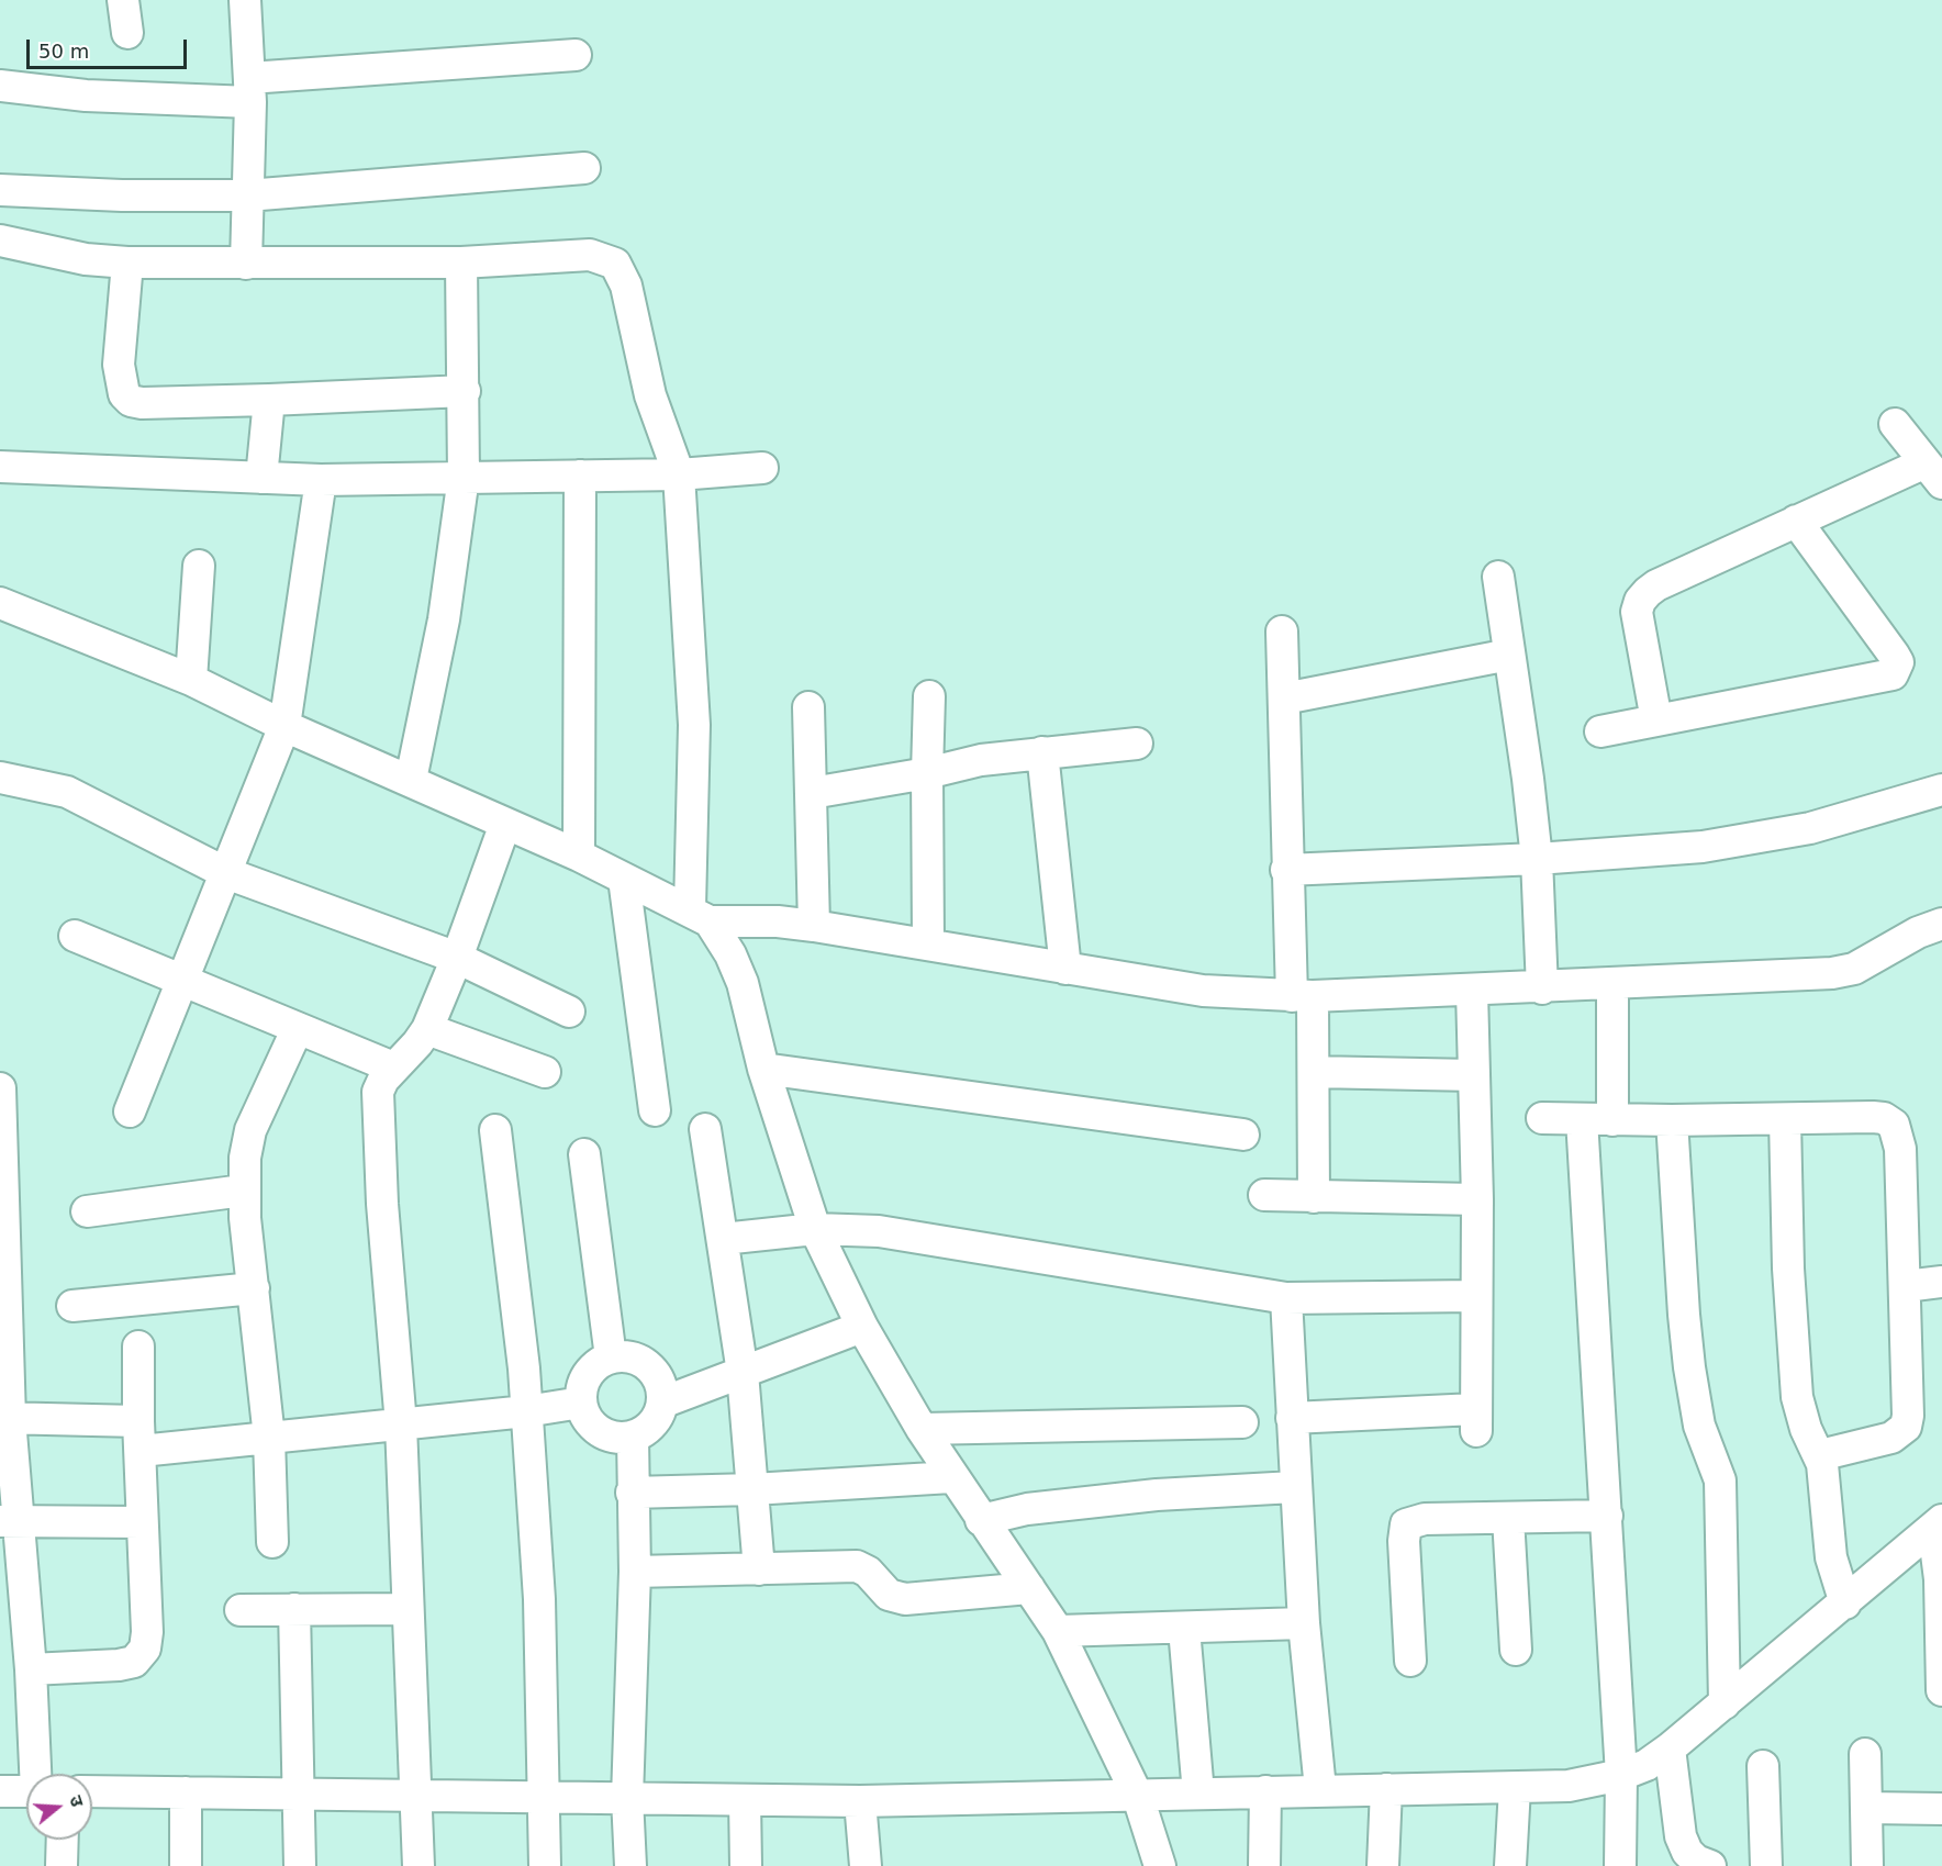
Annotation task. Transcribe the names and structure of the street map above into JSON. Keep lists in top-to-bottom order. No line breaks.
{"scale_bar":"50 m","north":"right"}
